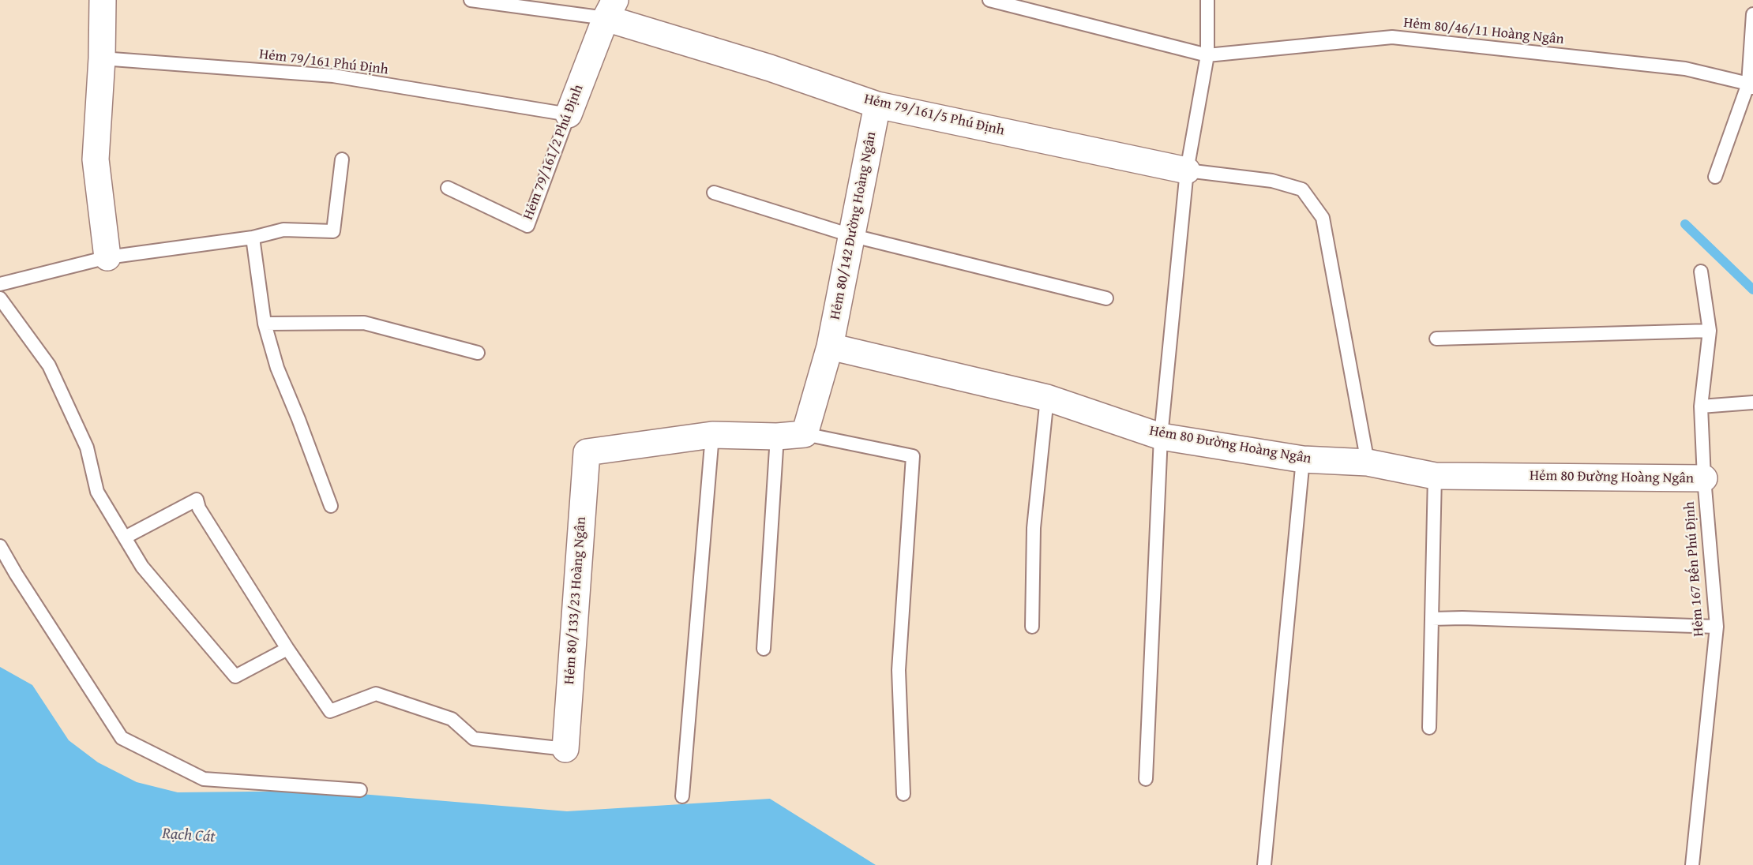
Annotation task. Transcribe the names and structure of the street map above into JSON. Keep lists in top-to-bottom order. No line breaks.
{"streets":{"street":["Hẻm 79/161/5 Phú Định","Hẻm 79/161/2 Phú Định","Hẻm 80/142 Đường Hoàng Ngân","Hẻm 80 Đường Hoàng Ngân","Hẻm 80/133/23 Hoàng Ngân"],"lane":["Hẻm 80/46/11 Hoàng Ngân","Hẻm 79/161 Phú Định","Hẻm 167 Bến Phú Định"]},"crossings":[["Hẻm 79/161 Phú Định","Hẻm 79/161/2 Phú Định"],["Hẻm 79/161/5 Phú Định","Hẻm 79/161/2 Phú Định"],["Hẻm 79/161/5 Phú Định","Hẻm 80/142 Đường Hoàng Ngân"],["Hẻm 80/142 Đường Hoàng Ngân","Hẻm 80 Đường Hoàng Ngân"],["Hẻm 80 Đường Hoàng Ngân","Hẻm 167 Bến Phú Định"]],"water":["Rạch Cát"]}
